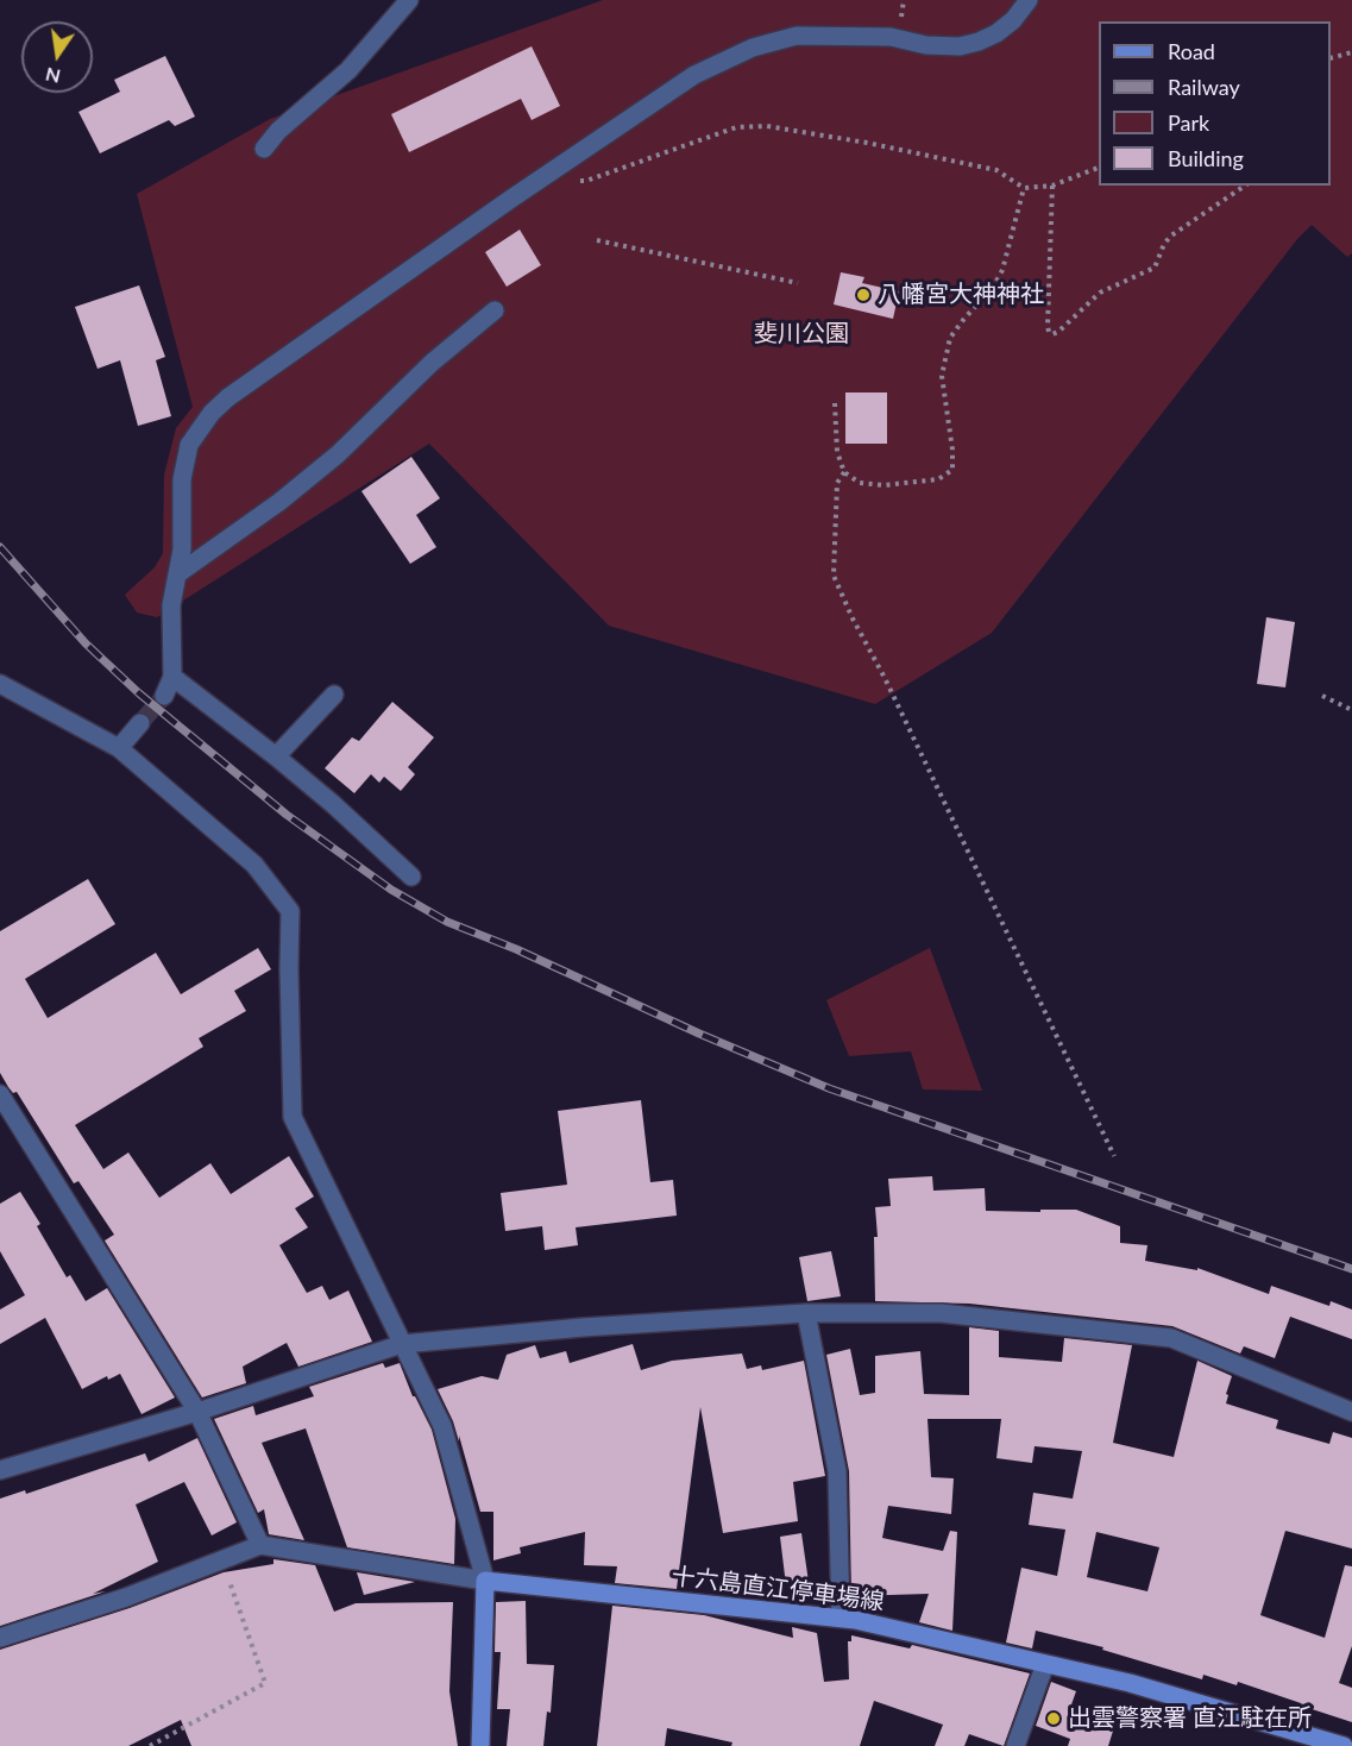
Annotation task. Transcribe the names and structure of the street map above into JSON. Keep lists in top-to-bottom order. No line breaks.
{"streets":{"main road":["十六島直江停車場線"]},"parks":["斐川公園"],"places":["八幡宮大神神社","出雲警察署 直江駐在所"],"legend":["Road","Railway","Park","Building"],"north":"bottom"}
